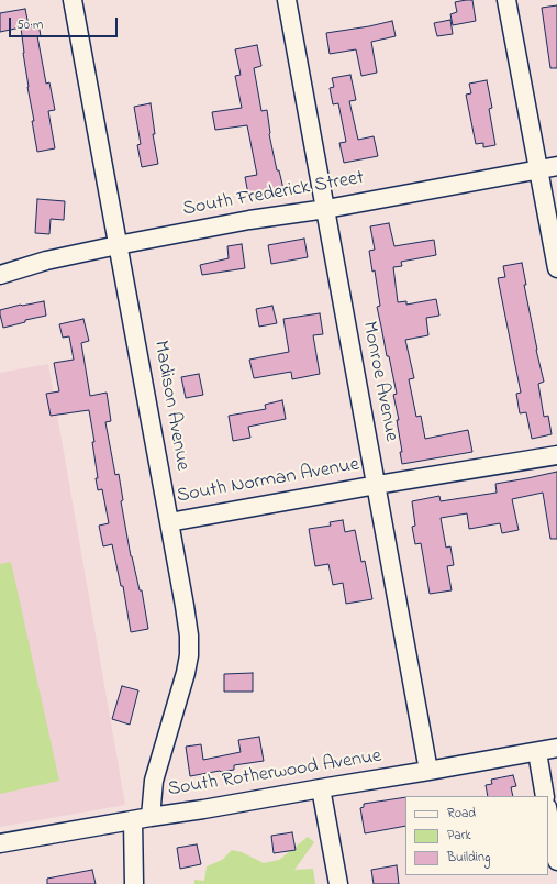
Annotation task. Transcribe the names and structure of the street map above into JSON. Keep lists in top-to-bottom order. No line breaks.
{"streets":{"street":["South Frederick Street","Monroe Avenue","Madison Avenue","South Norman Avenue","South Rotherwood Avenue"]},"crossings":[["South Frederick Street","Monroe Avenue"],["South Frederick Street","Madison Avenue"],["Monroe Avenue","South Norman Avenue"],["Monroe Avenue","South Rotherwood Avenue"],["Madison Avenue","South Norman Avenue"],["Madison Avenue","South Rotherwood Avenue"]],"legend":["Road","Park","Building"],"scale_bar":"50 m"}
